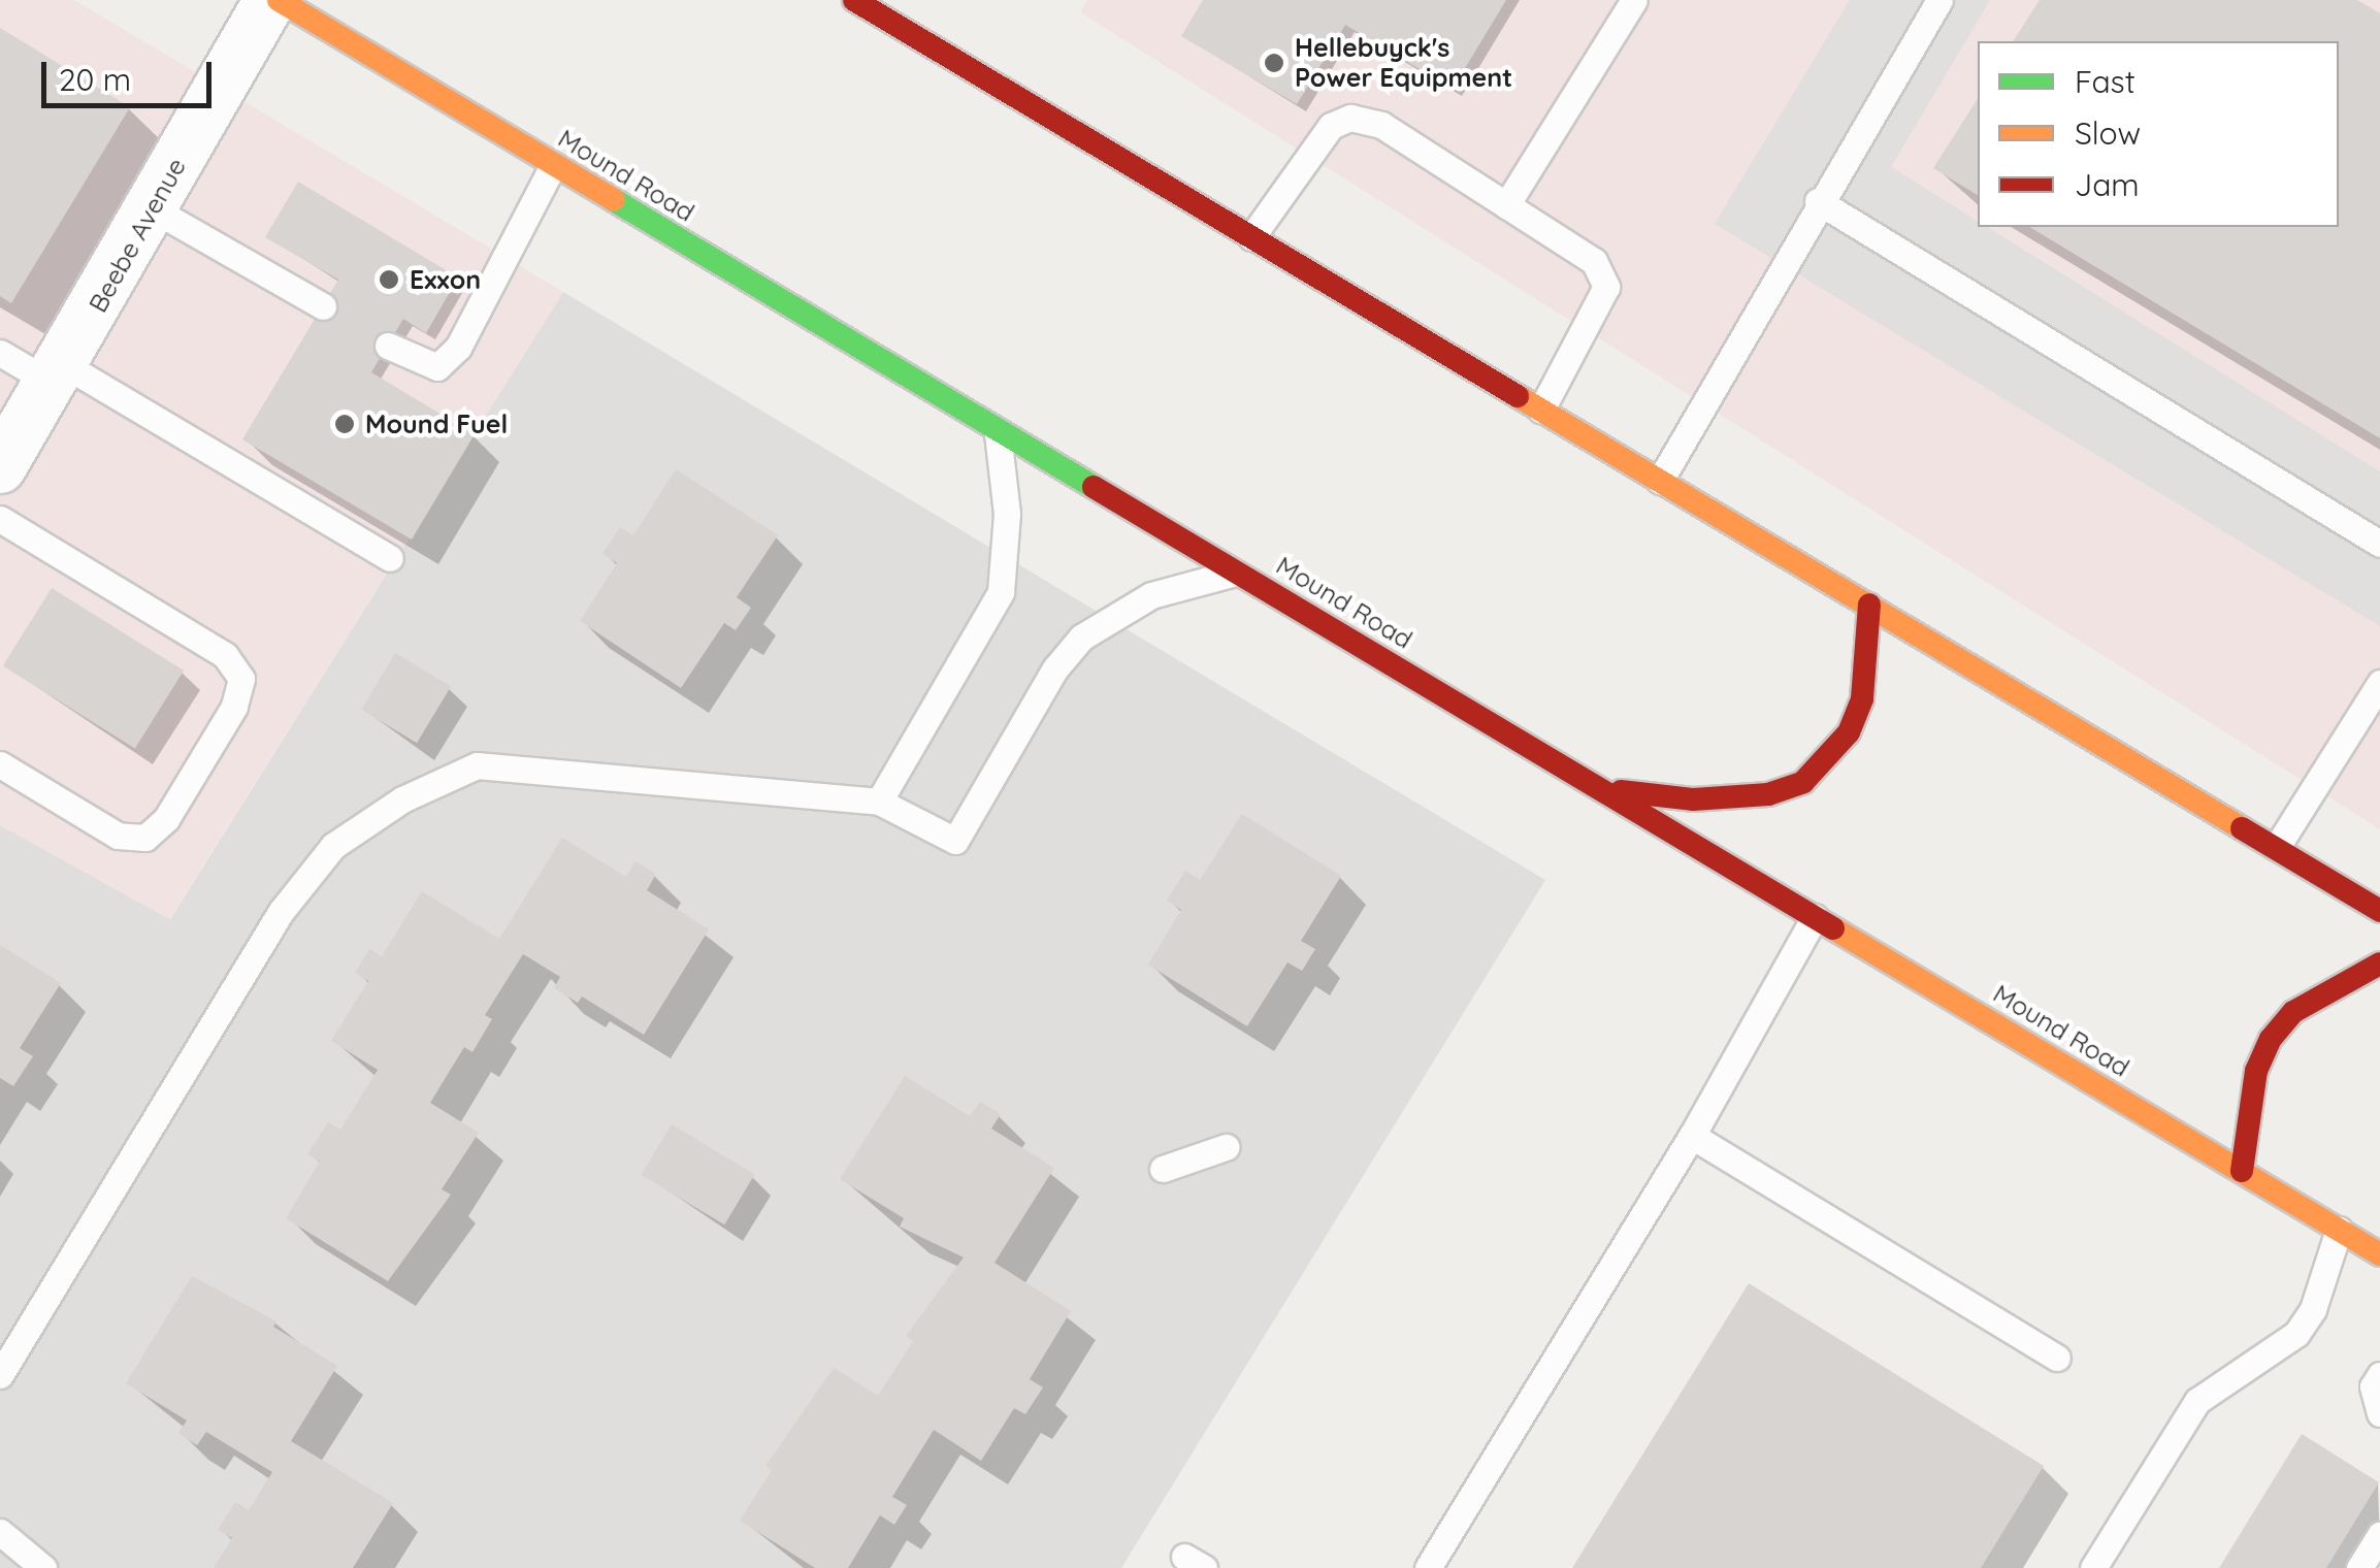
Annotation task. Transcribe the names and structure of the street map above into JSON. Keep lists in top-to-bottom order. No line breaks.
{"streets":{"main road":["Mound Road"],"street":["Beebe Avenue"]},"places":["Hellebuyck's Power Equipment","Exxon","Mound Fuel"],"legend":["Fast","Slow","Jam"],"scale_bar":"20 m"}
